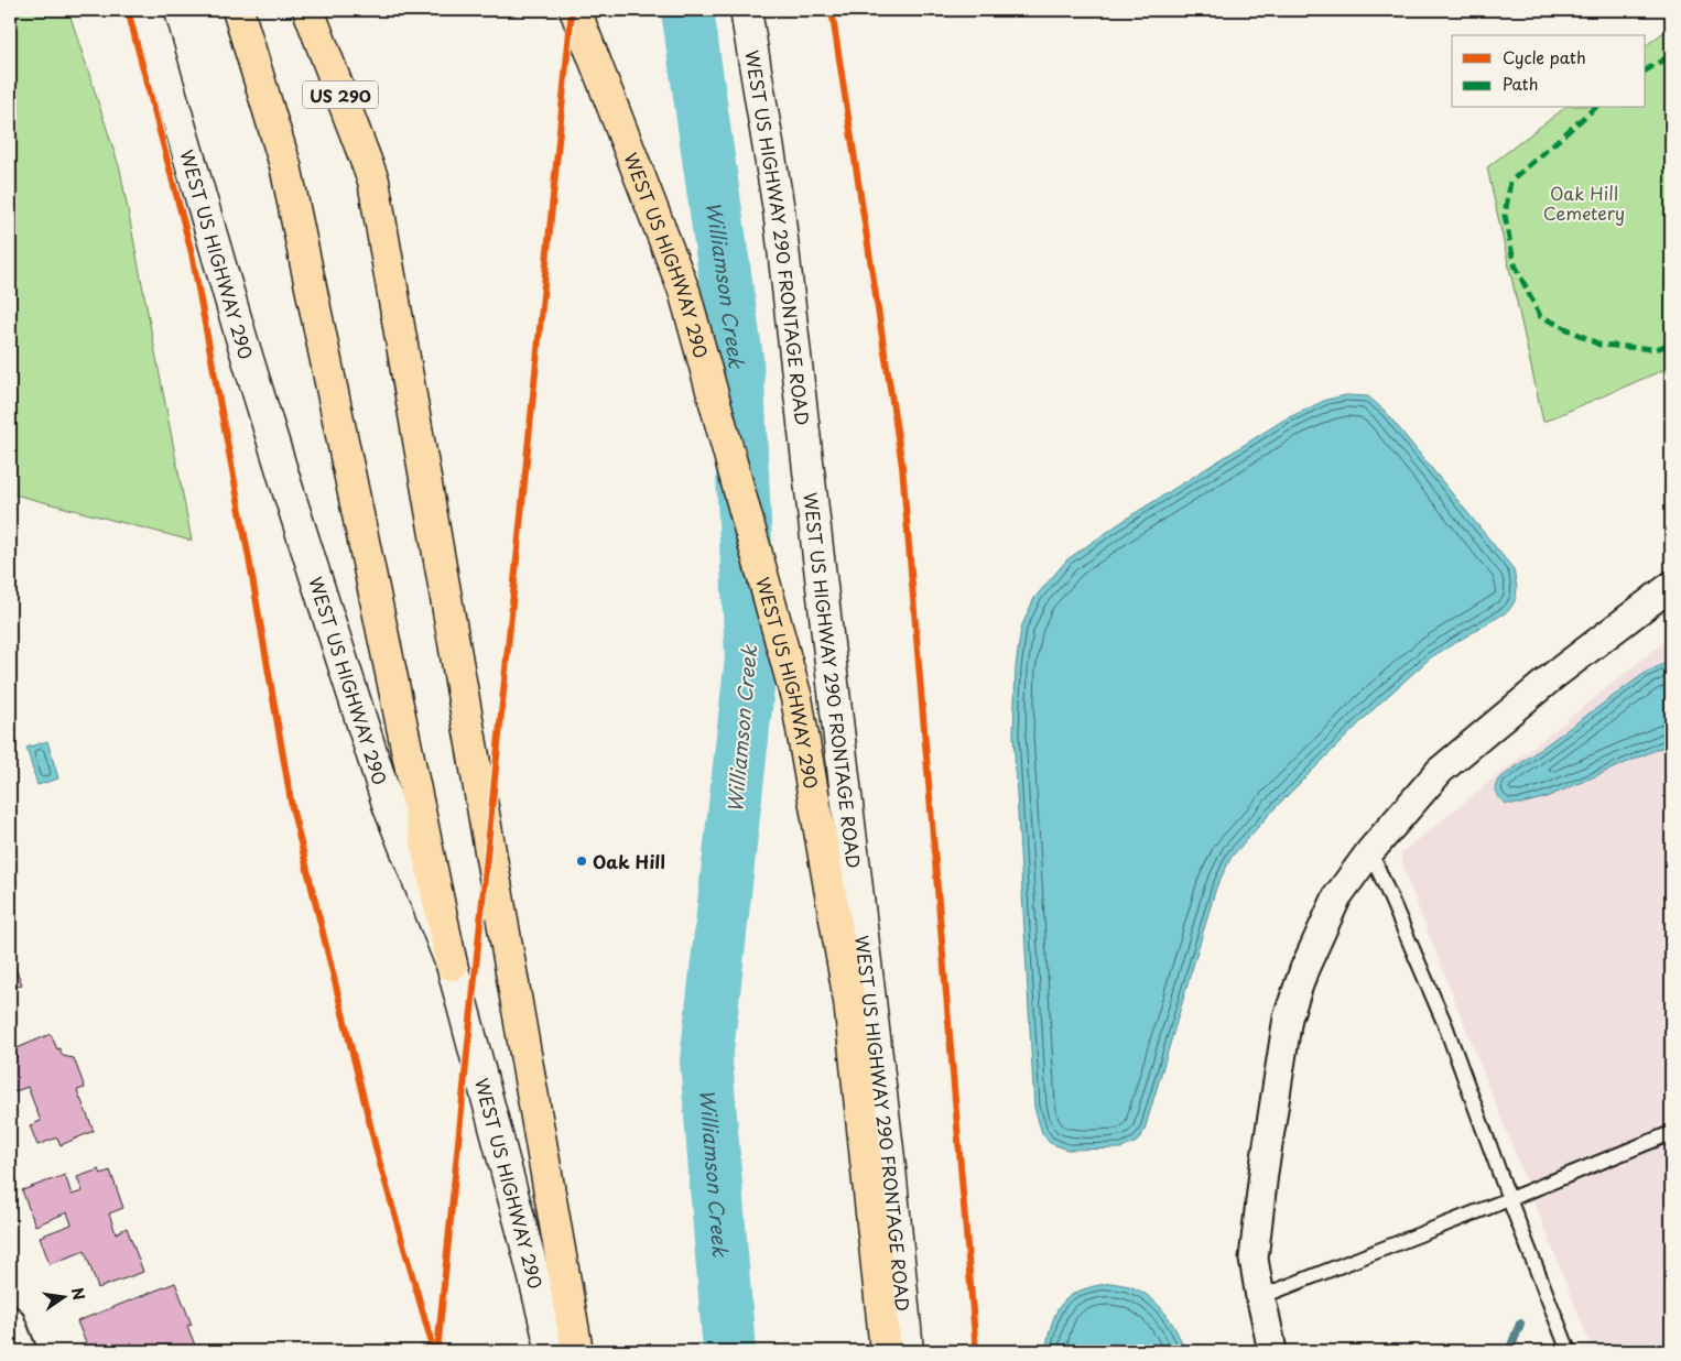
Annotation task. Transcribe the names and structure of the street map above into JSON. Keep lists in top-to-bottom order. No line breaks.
{"streets":{"highway":["US 290","WEST US HIGHWAY 290"],"main road":["WEST US HIGHWAY 290 FRONTAGE ROAD"]},"water":["Williamson Creek"],"parks":["Oak Hill Cemetery"],"places":["Oak Hill"],"legend":["Cycle path","Path"],"north":"right"}
